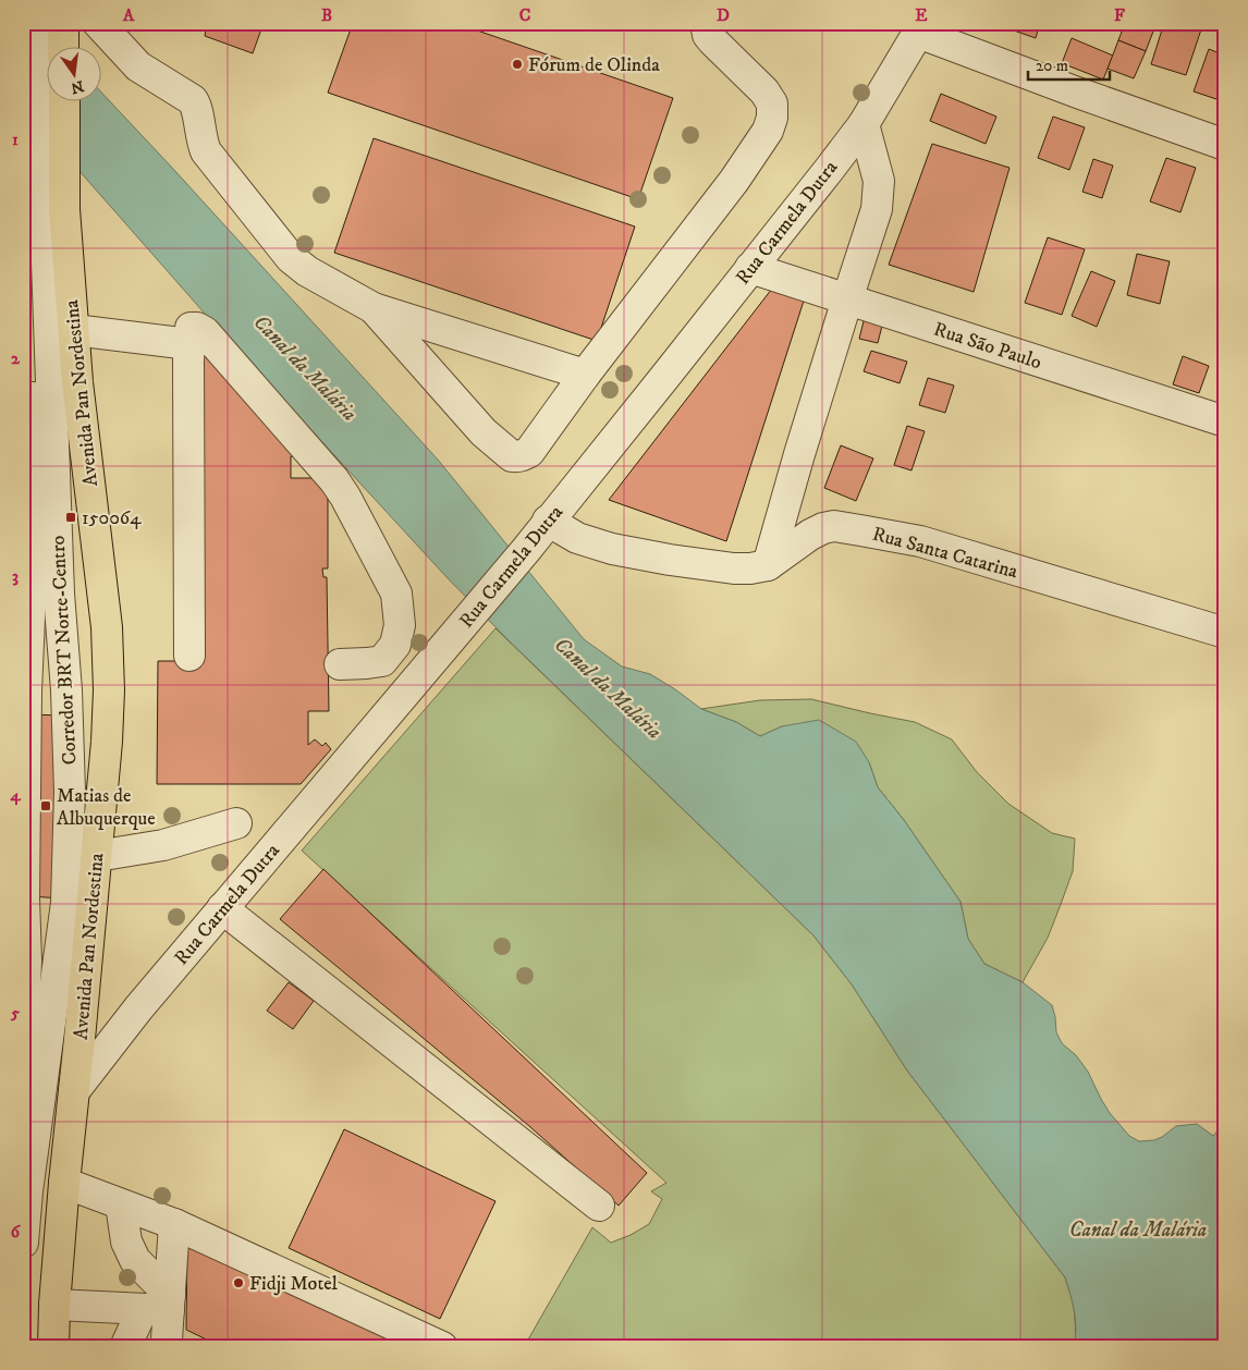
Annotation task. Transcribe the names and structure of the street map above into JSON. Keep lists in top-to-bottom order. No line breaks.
{"streets":{"highway":["Avenida Pan Nordestina"],"street":["Rua Carmela Dutra","Rua São Paulo","Rua Santa Catarina","Corredor BRT Norte-Centro"]},"crossings":[["Rua Carmela Dutra","Rua São Paulo"],["Rua Carmela Dutra","Avenida Pan Nordestina"],["Rua Carmela Dutra","Rua Santa Catarina"],["Avenida Pan Nordestina","Corredor BRT Norte-Centro"]],"water":["Canal da Malária"],"places":{"other":["Fórum de Olinda","Fidji Motel"],"transit":["150064","Matias de Albuquerque"]},"scale_bar":"20 m","north":"bottom","grid":{"columns":["A","B","C","D","E","F"],"rows":["1","2","3","4","5","6"]}}
